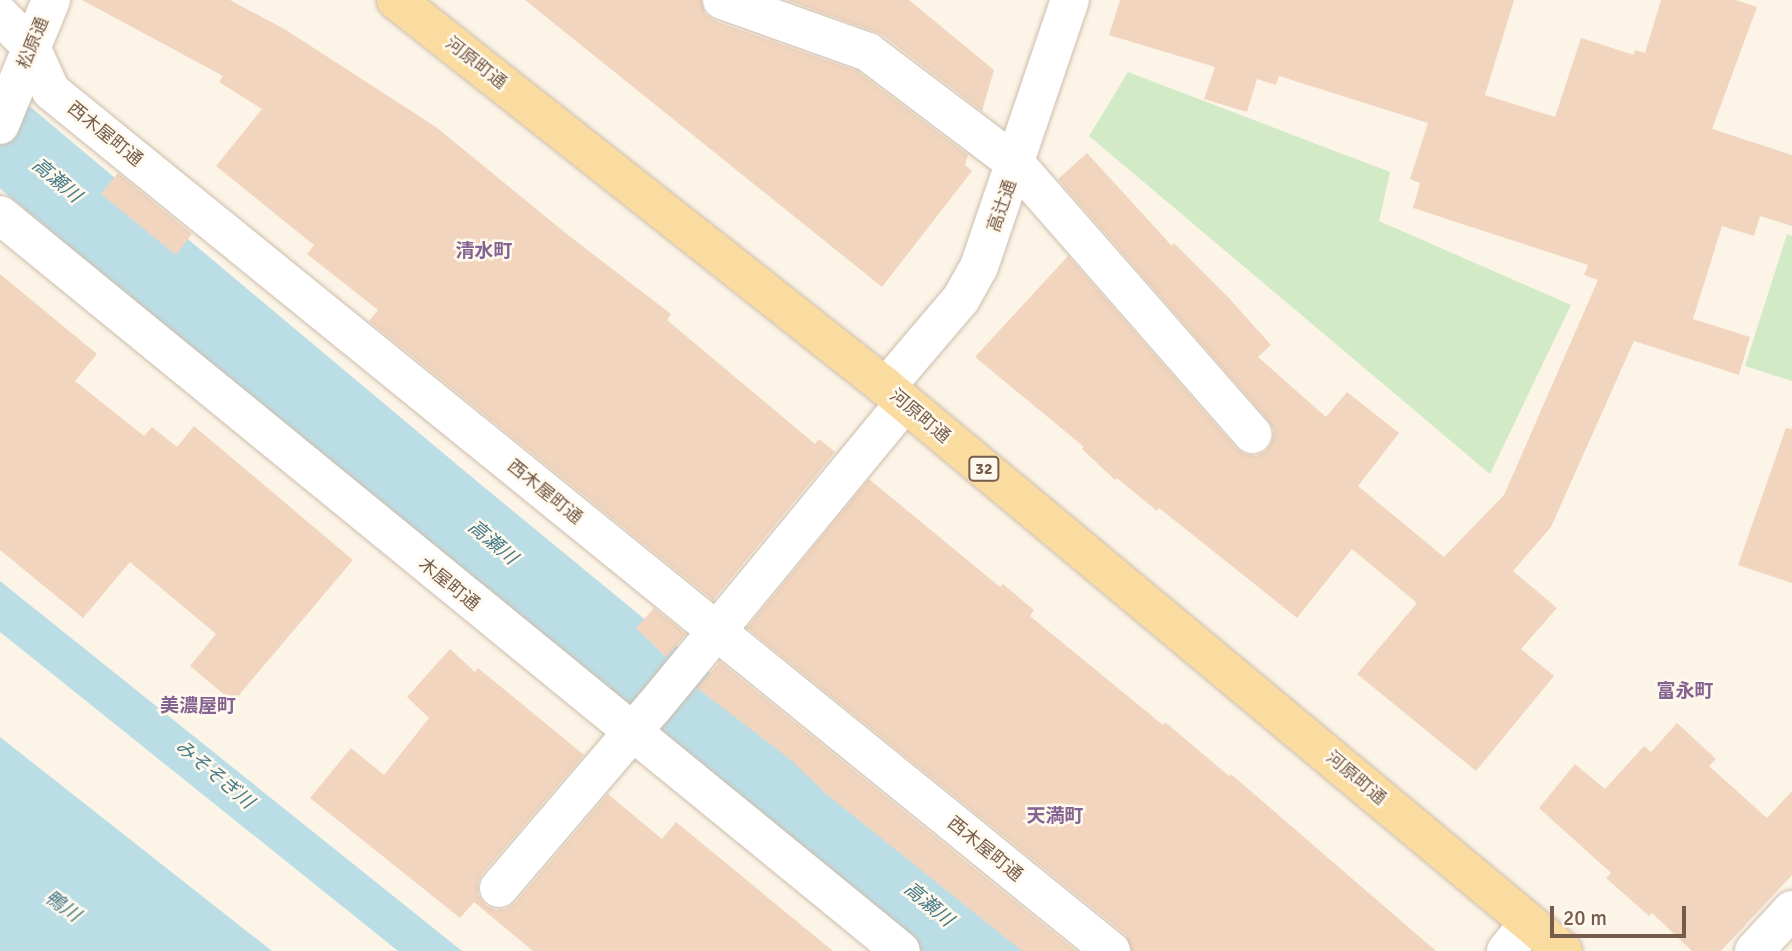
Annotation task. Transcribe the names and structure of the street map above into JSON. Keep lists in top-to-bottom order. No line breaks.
{"streets":{"main road":["河原町通","32"],"street":["松原通","西木屋町通","高辻通","木屋町通"]},"crossings":[["松原通","西木屋町通"],["河原町通","高辻通"],["西木屋町通","高辻通"],["高辻通","木屋町通"]],"districts":["清水町","富永町","美濃屋町","天満町"],"water":["高瀬川","みそそぎ川","鴨川"],"scale_bar":"20 m"}
